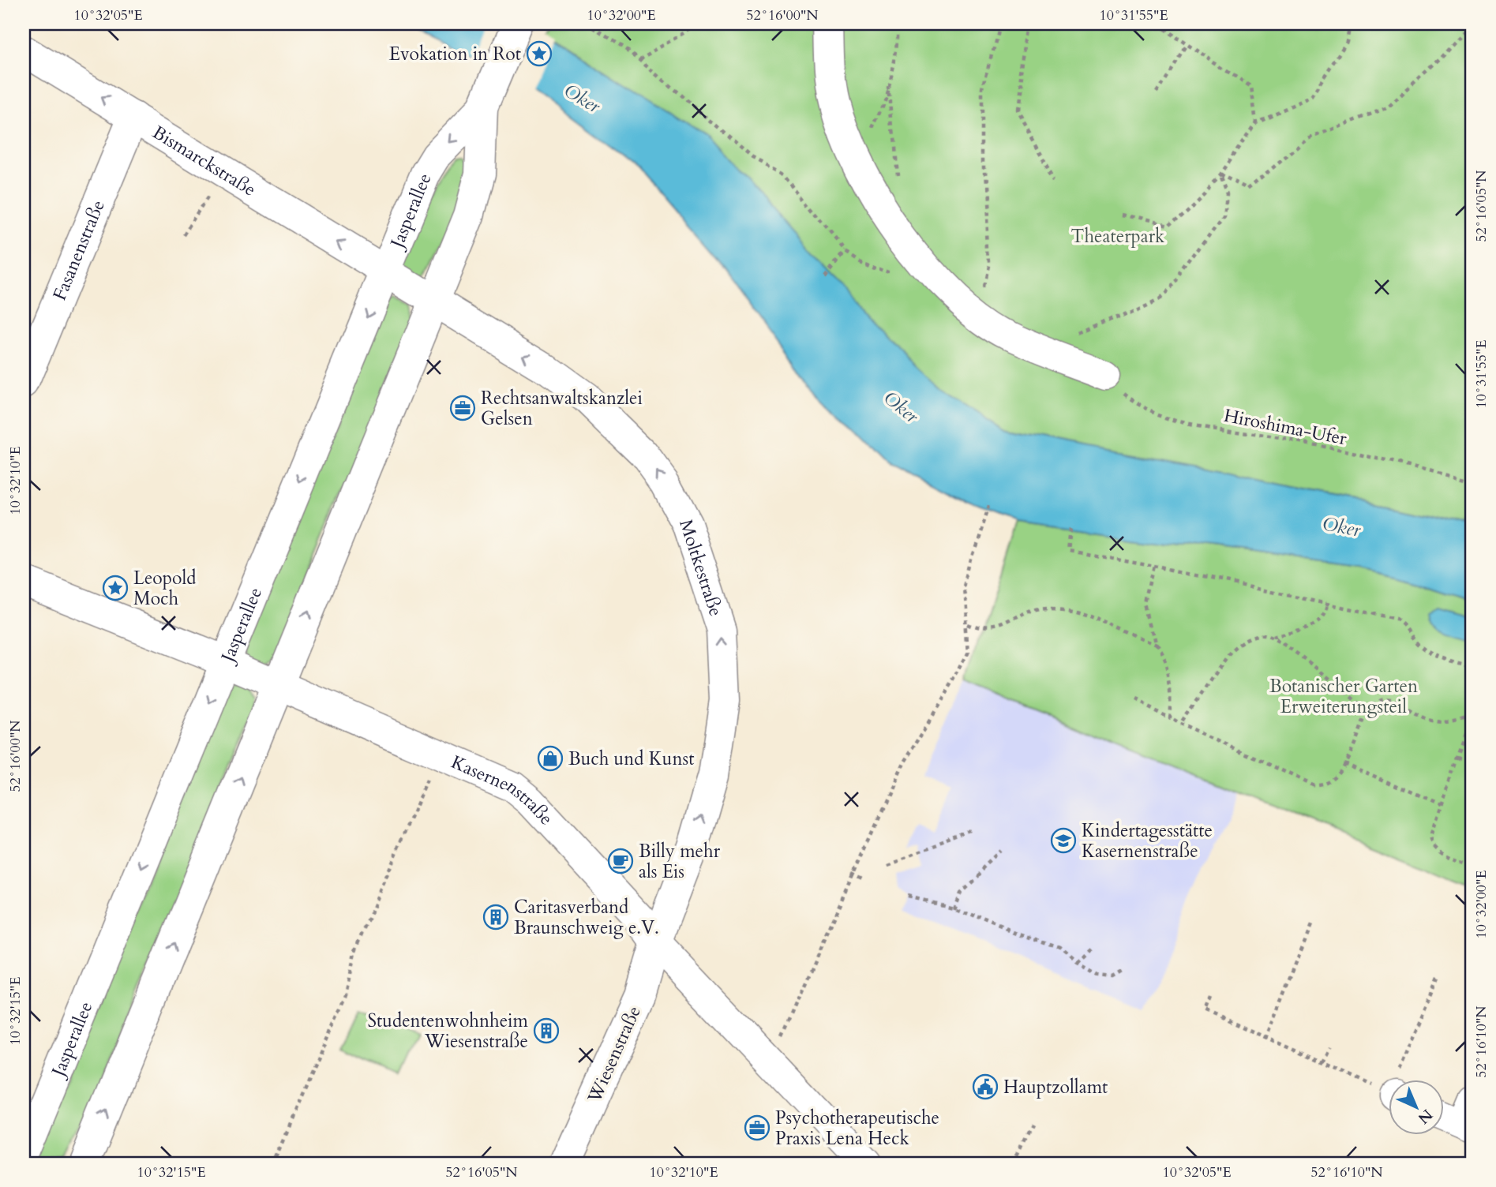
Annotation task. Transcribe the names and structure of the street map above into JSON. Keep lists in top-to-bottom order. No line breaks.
{"streets":{"street":["Bismarckstraße","Jasperallee","Fasanenstraße","Moltkestraße","Kasernenstraße","Wiesenstraße"],"path":["Hiroshima-Ufer"]},"crossings":[["Bismarckstraße","Jasperallee"],["Bismarckstraße","Fasanenstraße"],["Bismarckstraße","Moltkestraße"],["Jasperallee","Moltkestraße"],["Jasperallee","Kasernenstraße"],["Moltkestraße","Kasernenstraße"],["Moltkestraße","Wiesenstraße"],["Kasernenstraße","Wiesenstraße"]],"one_way":["Bismarckstraße","Moltkestraße"],"water":["Oker"],"parks":["Theaterpark","Botanischer Garten Erweiterungsteil"],"places":{"place":["Evokation in Rot","Leopold Moch"],"office":["Rechtsanwaltskanzlei Gelsen","Psychotherapeutische Praxis Lena Heck"],"shop":["Buch und Kunst"],"school or university":["Kindertagesstätte Kasernenstraße"],"cafe":["Billy mehr als Eis"],"building":["Caritasverband Braunschweig e.V.","Studentenwohnheim Wiesenstraße"],"public building":["Hauptzollamt"]},"north":"bottom right","coordinates":["10°32'05\"E","10°32'00\"E","52°16'00\"N","10°31'55\"E","52°16'05\"N","10°32'10\"E","10°32'15\"E","52°16'10\"N"]}
